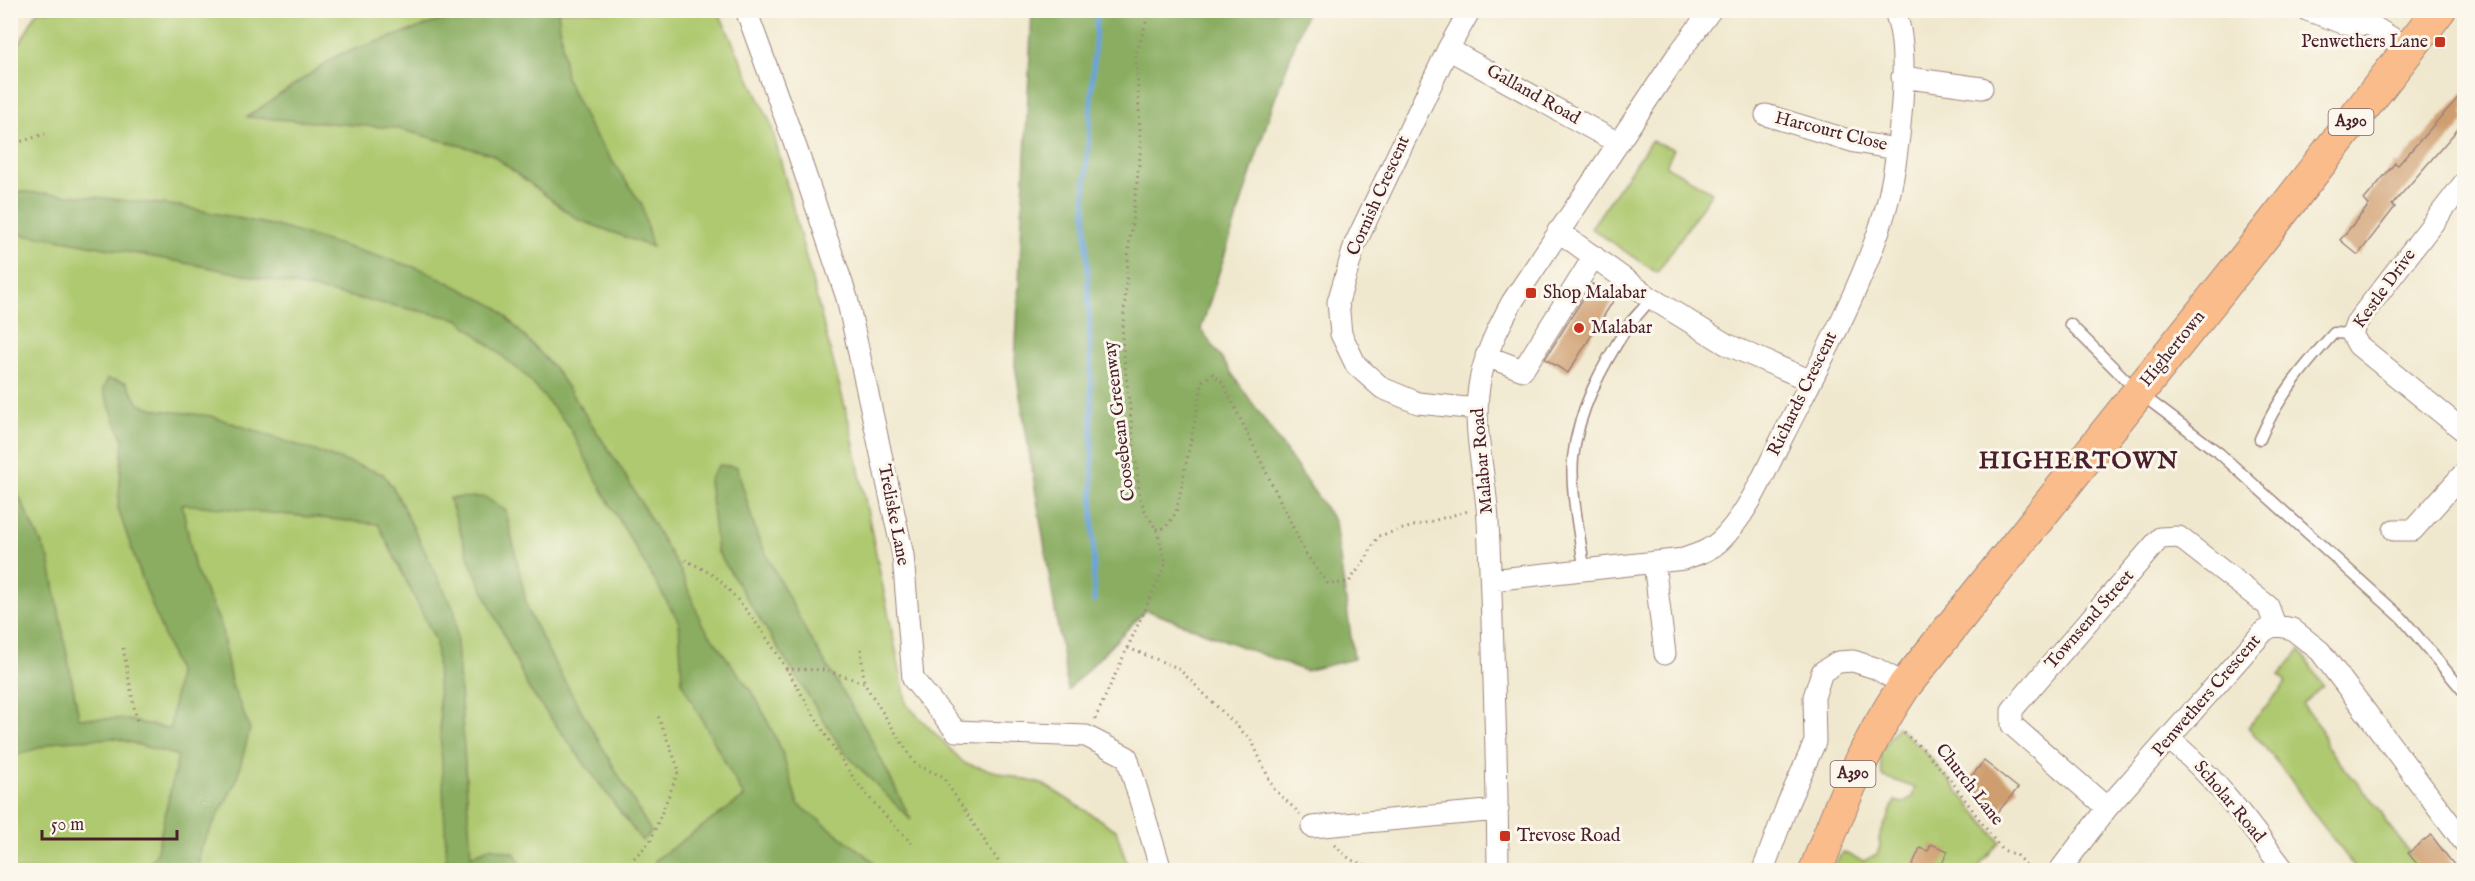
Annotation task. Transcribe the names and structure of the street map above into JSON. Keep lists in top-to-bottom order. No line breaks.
{"streets":{"highway":["A390","Highertown"],"street":["Galland Road","Harcourt Close","Cornish Crescent","Kestle Drive","Richards Crescent","Malabar Road","Treliske Lane","Townsend Street","Penwethers Crescent","Scholar Road"],"path":["Coosebean Greenway","Church Lane"]},"crossings":[["Galland Road","Cornish Crescent"],["Galland Road","Malabar Road"],["A390","Highertown"],["A390","Church Lane"],["Harcourt Close","Richards Crescent"],["Cornish Crescent","Malabar Road"],["Richards Crescent","Malabar Road"],["Coosebean Greenway","Treliske Lane"],["Townsend Street","Penwethers Crescent"],["Penwethers Crescent","Scholar Road"]],"districts":["HIGHERTOWN"],"places":{"transit":["Penwethers Lane","Shop Malabar","Trevose Road"],"other":["Malabar"]},"scale_bar":"50 m"}
